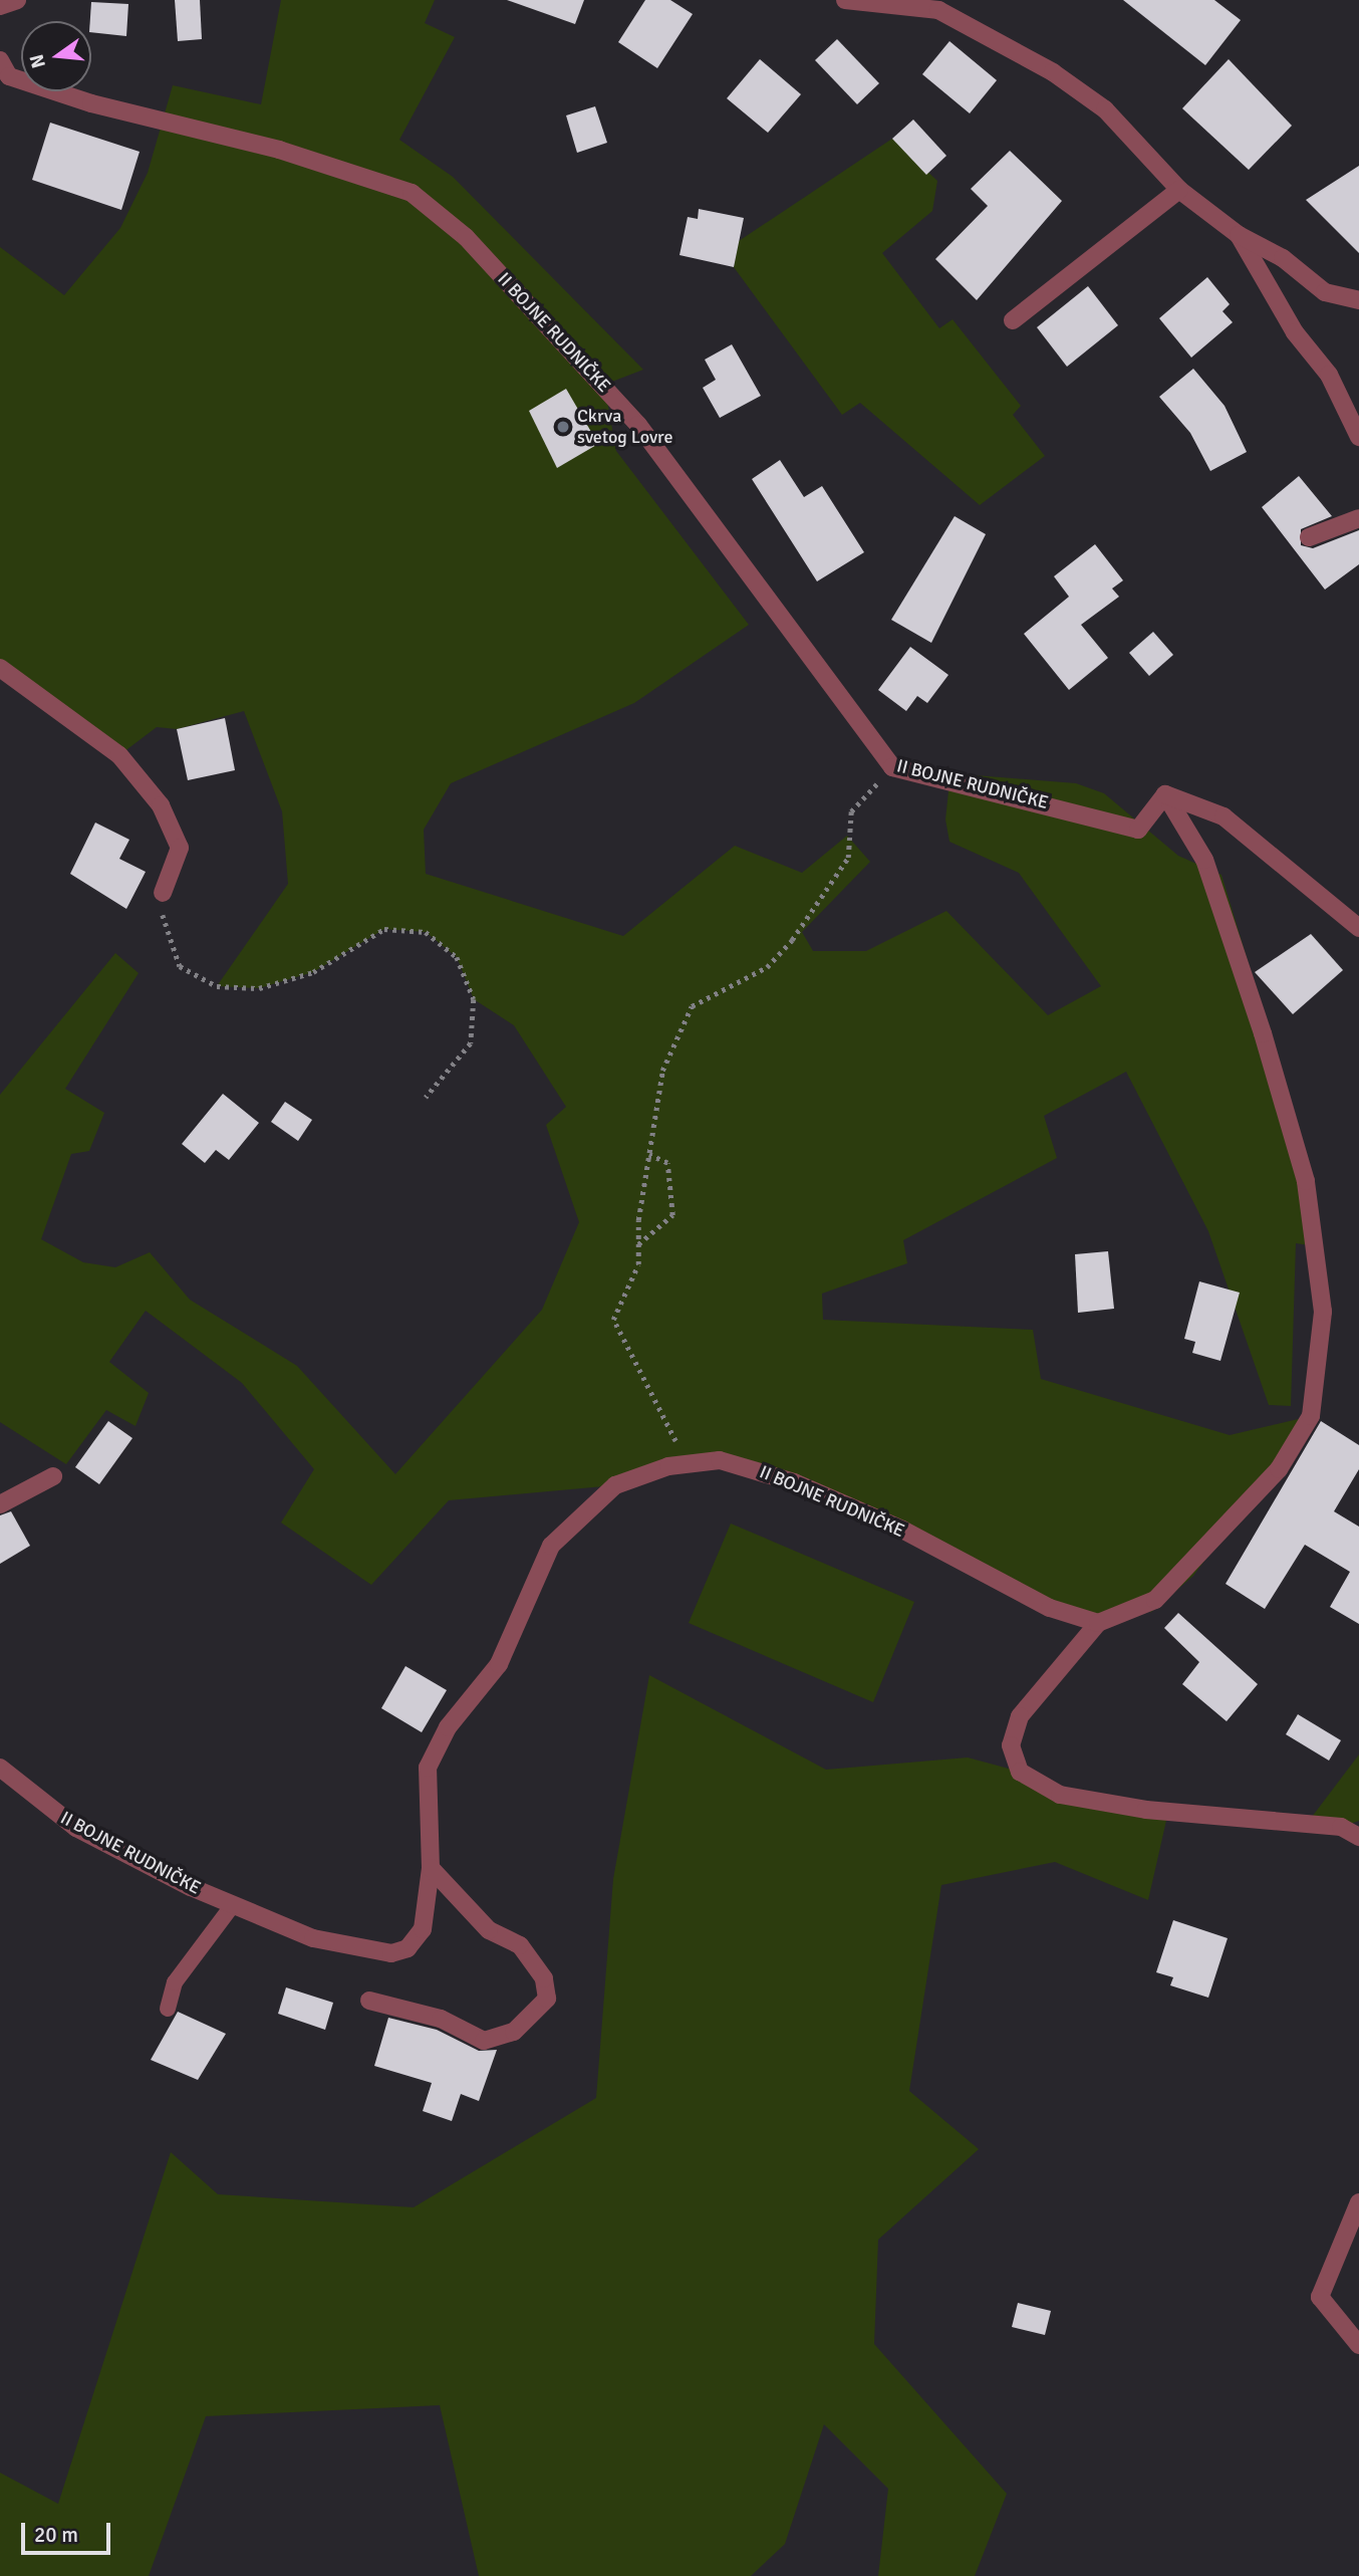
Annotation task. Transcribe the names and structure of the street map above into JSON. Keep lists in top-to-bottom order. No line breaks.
{"streets":{"street":["II BOJNE RUDNIČKE"]},"places":["Ckrva svetog Lovre"],"scale_bar":"20 m","north":"left"}
